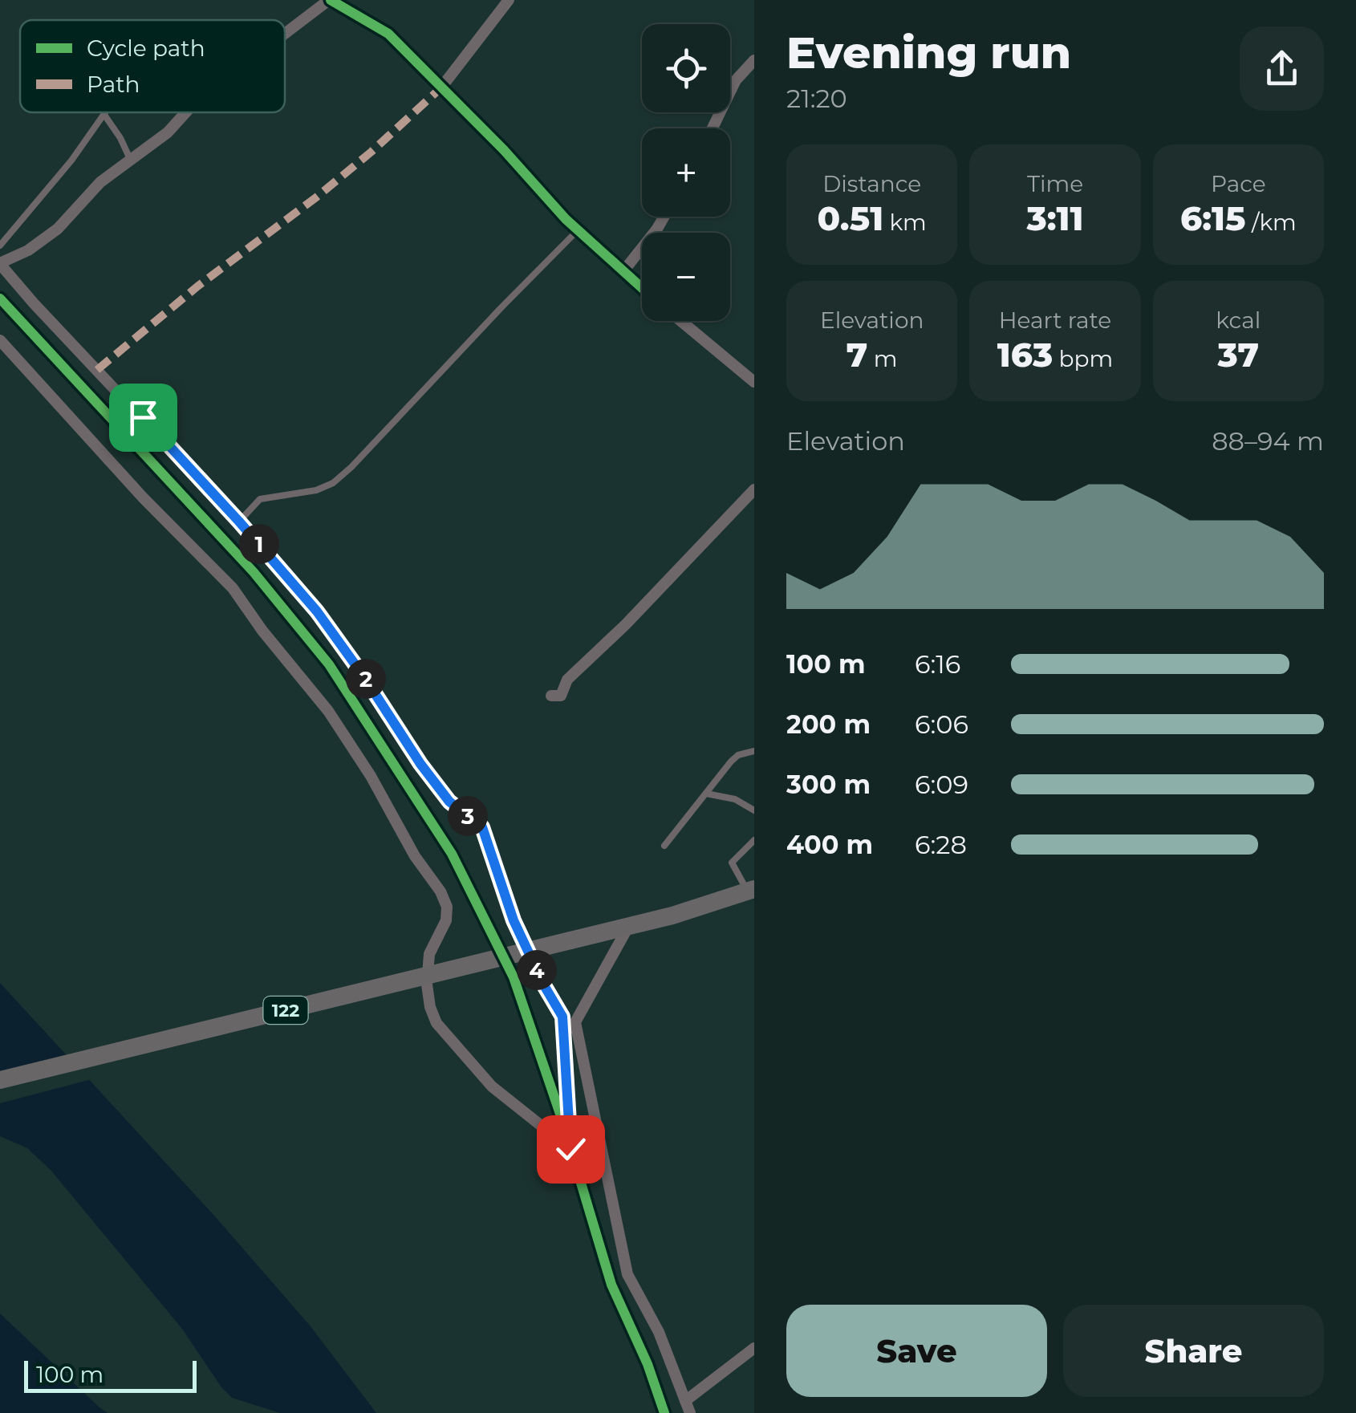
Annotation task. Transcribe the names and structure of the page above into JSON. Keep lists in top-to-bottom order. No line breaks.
{"streets":{"main road":["122"]},"legend":["Cycle path","Path"],"scale_bar":"100 m","page":{"heading":["Evening run","21:20"],"map_buttons":["+","−"],"stats":[["Distance","0.51 km"],["Time","3:11"],["Pace","6:15 /km"],["Elevation","7 m"],["Heart rate","163 bpm"],["kcal","37"]],"chart":["Elevation","88–94 m"],"pins":["1","2","3","4"],"list":[{"name":"100 m","note":"6:16"},{"name":"200 m","note":"6:06"},{"name":"300 m","note":"6:09"},{"name":"400 m","note":"6:28"}],"buttons":["Save","Share"],"scale":"100 m"}}
